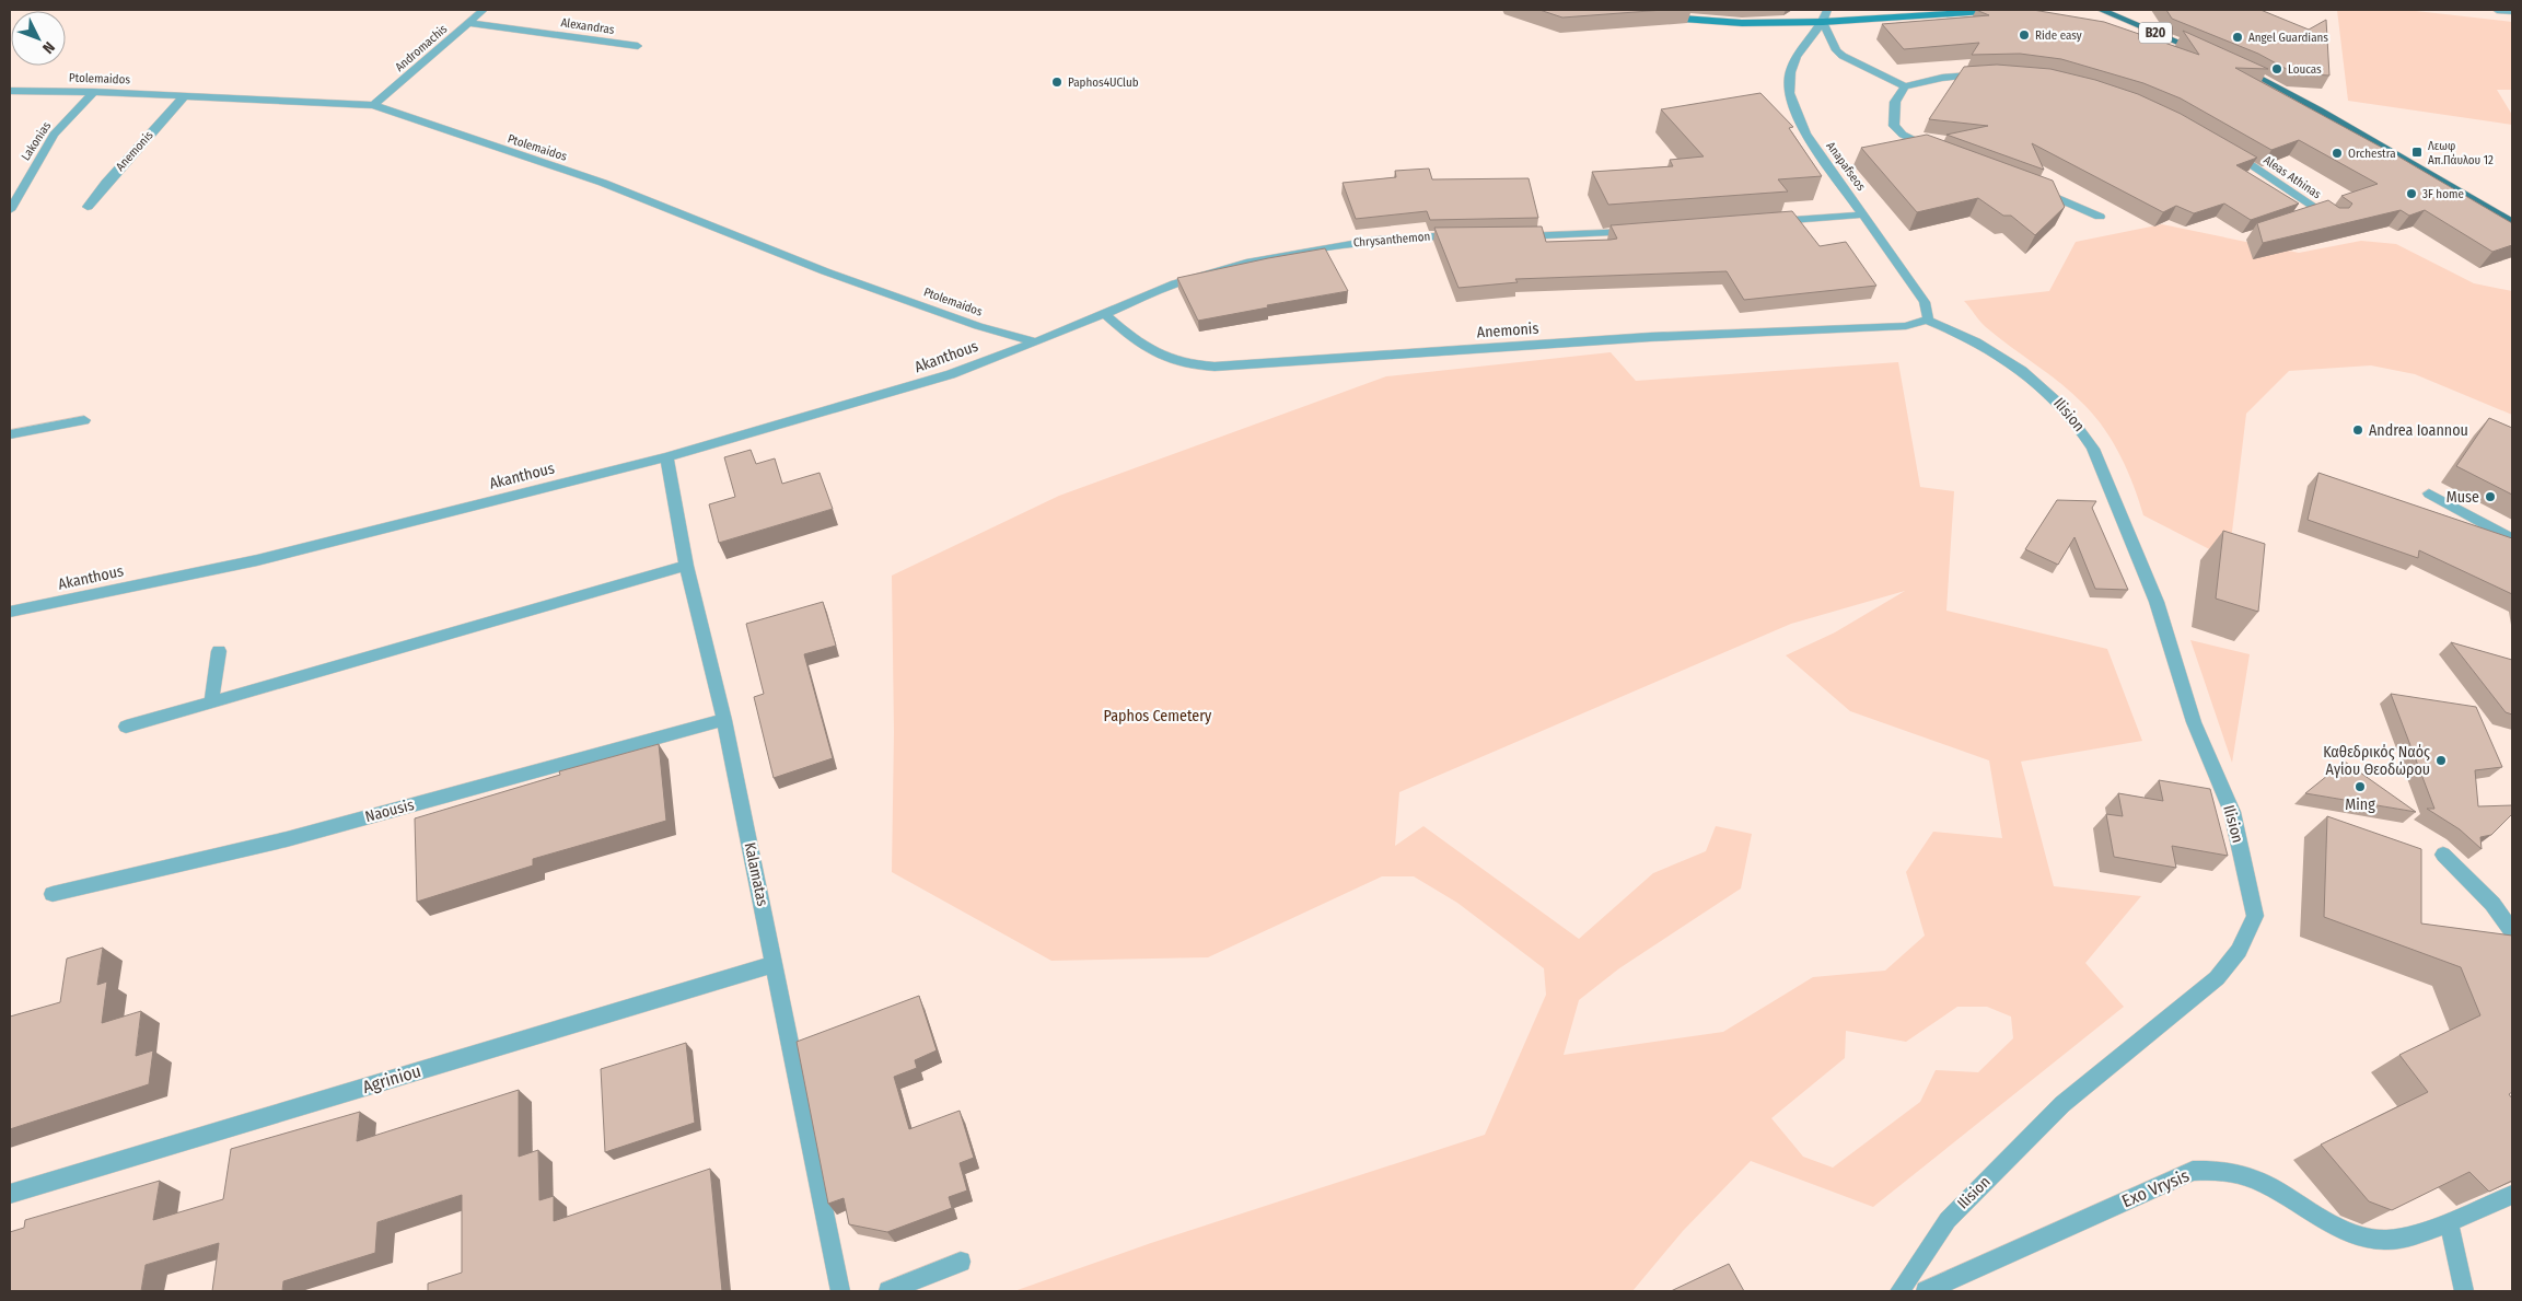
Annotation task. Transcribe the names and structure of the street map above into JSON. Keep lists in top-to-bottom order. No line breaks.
{"streets":{"main road":["B20"],"street":["Alexandras","Andromachis","Ptolemaidos","Lakonias","Anemonis","Anapafseos","Aleas Athinas","Chrysanthemon","Akanthous","Ilision","Naousis","Kalamatas","Agriniou","Exo Vrysis"]},"crossings":[["Alexandras","Andromachis"],["Andromachis","Ptolemaidos"],["Ptolemaidos","Lakonias"],["Ptolemaidos","Anemonis"],["Ptolemaidos","Chrysanthemon"],["Ptolemaidos","Akanthous"],["Anemonis","Anapafseos"],["Anemonis","Chrysanthemon"],["Anemonis","Ilision"],["Anapafseos","Ilision"],["Chrysanthemon","Akanthous"],["Akanthous","Kalamatas"],["Naousis","Kalamatas"],["Kalamatas","Agriniou"]],"parks":["Paphos Cemetery"],"places":{"other":["Ride easy","Angel Guardians","Loucas","Paphos4UClub","Orchestra","3F home","Andrea Ioannou","Muse","Καθεδρικός Ναός Αγίου Θεοδώρου","Ming"],"transit":["Λεωφ Απ.Πάυλου 12"]},"north":"bottom right"}
